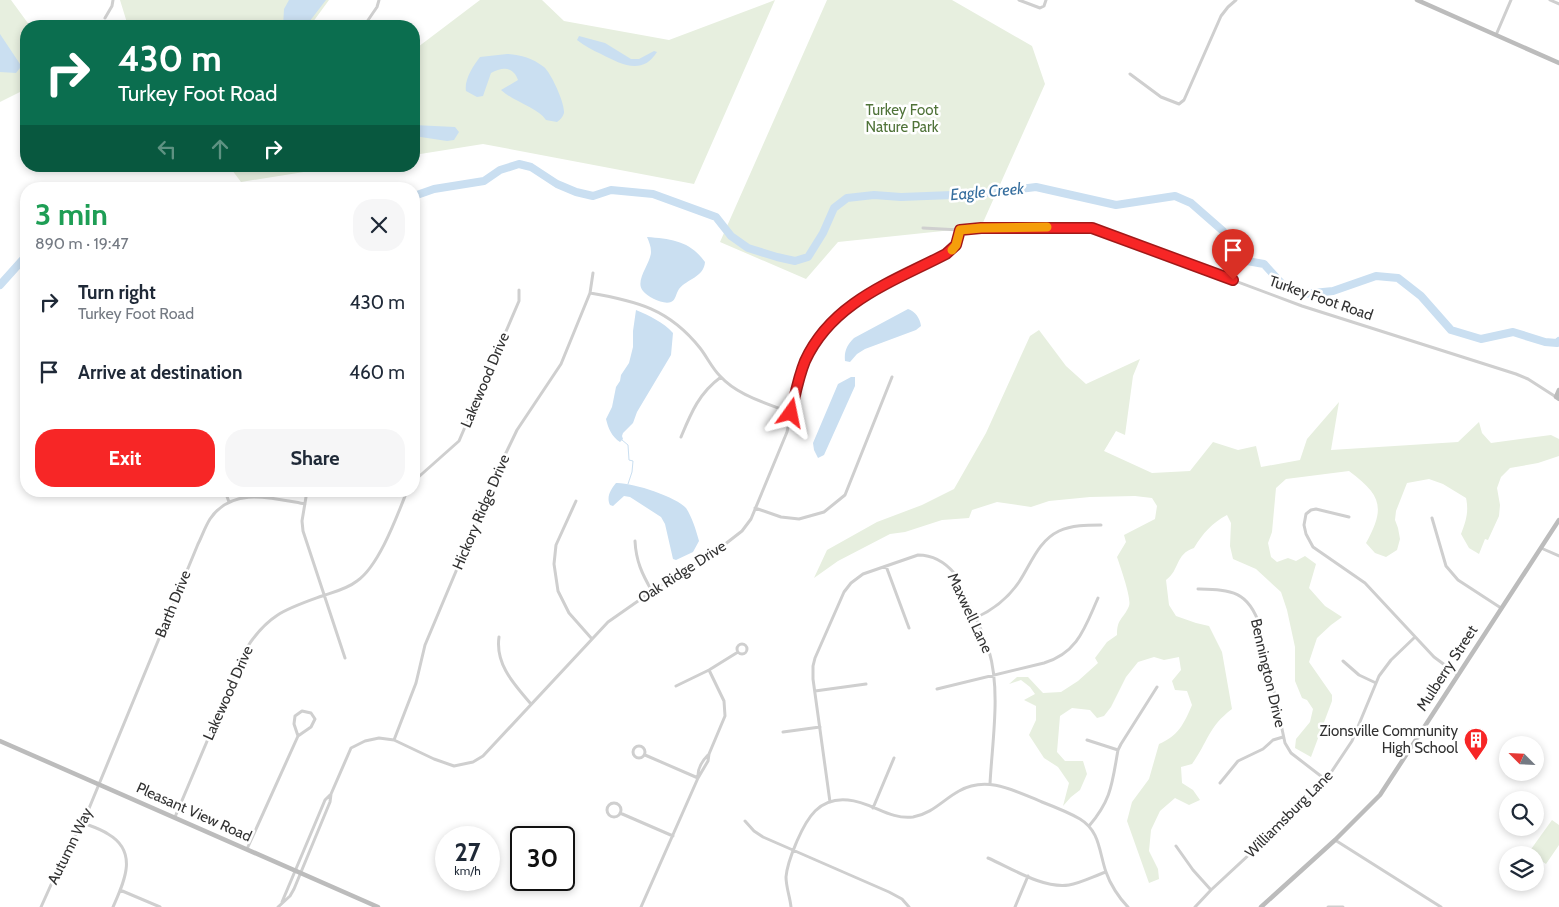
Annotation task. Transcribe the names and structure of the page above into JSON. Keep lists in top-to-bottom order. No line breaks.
{"streets":{"street":["Turkey Foot Road","Lakewood Drive","Hickory Ridge Drive","Oak Ridge Drive","Barth Drive","Maxwell Lane","Mulberry Street","Bennington Drive","Pleasant View Road","Williamsburg Lane","Autumn Way"]},"crossings":[["Turkey Foot Road","Oak Ridge Drive"],["Lakewood Drive","Pleasant View Road"],["Hickory Ridge Drive","Oak Ridge Drive"],["Oak Ridge Drive","Pleasant View Road"],["Barth Drive","Pleasant View Road"],["Barth Drive","Autumn Way"],["Bennington Drive","Williamsburg Lane"],["Pleasant View Road","Autumn Way"]],"water":["Eagle Creek"],"parks":["Turkey Foot Nature Park"],"places":{"building":["Zionsville Community High School"]},"north":"top left","page":{"turn":["430 m","Turkey Foot Road"],"heading":["3 min","890 m · 19:47"],"list":[{"name":"Turn right","note":"Turkey Foot Road","value":"430 m"},{"name":"Arrive at destination","value":"460 m"}],"buttons":["Exit","Share"],"speed":"27 km/h","limit":"30"}}
